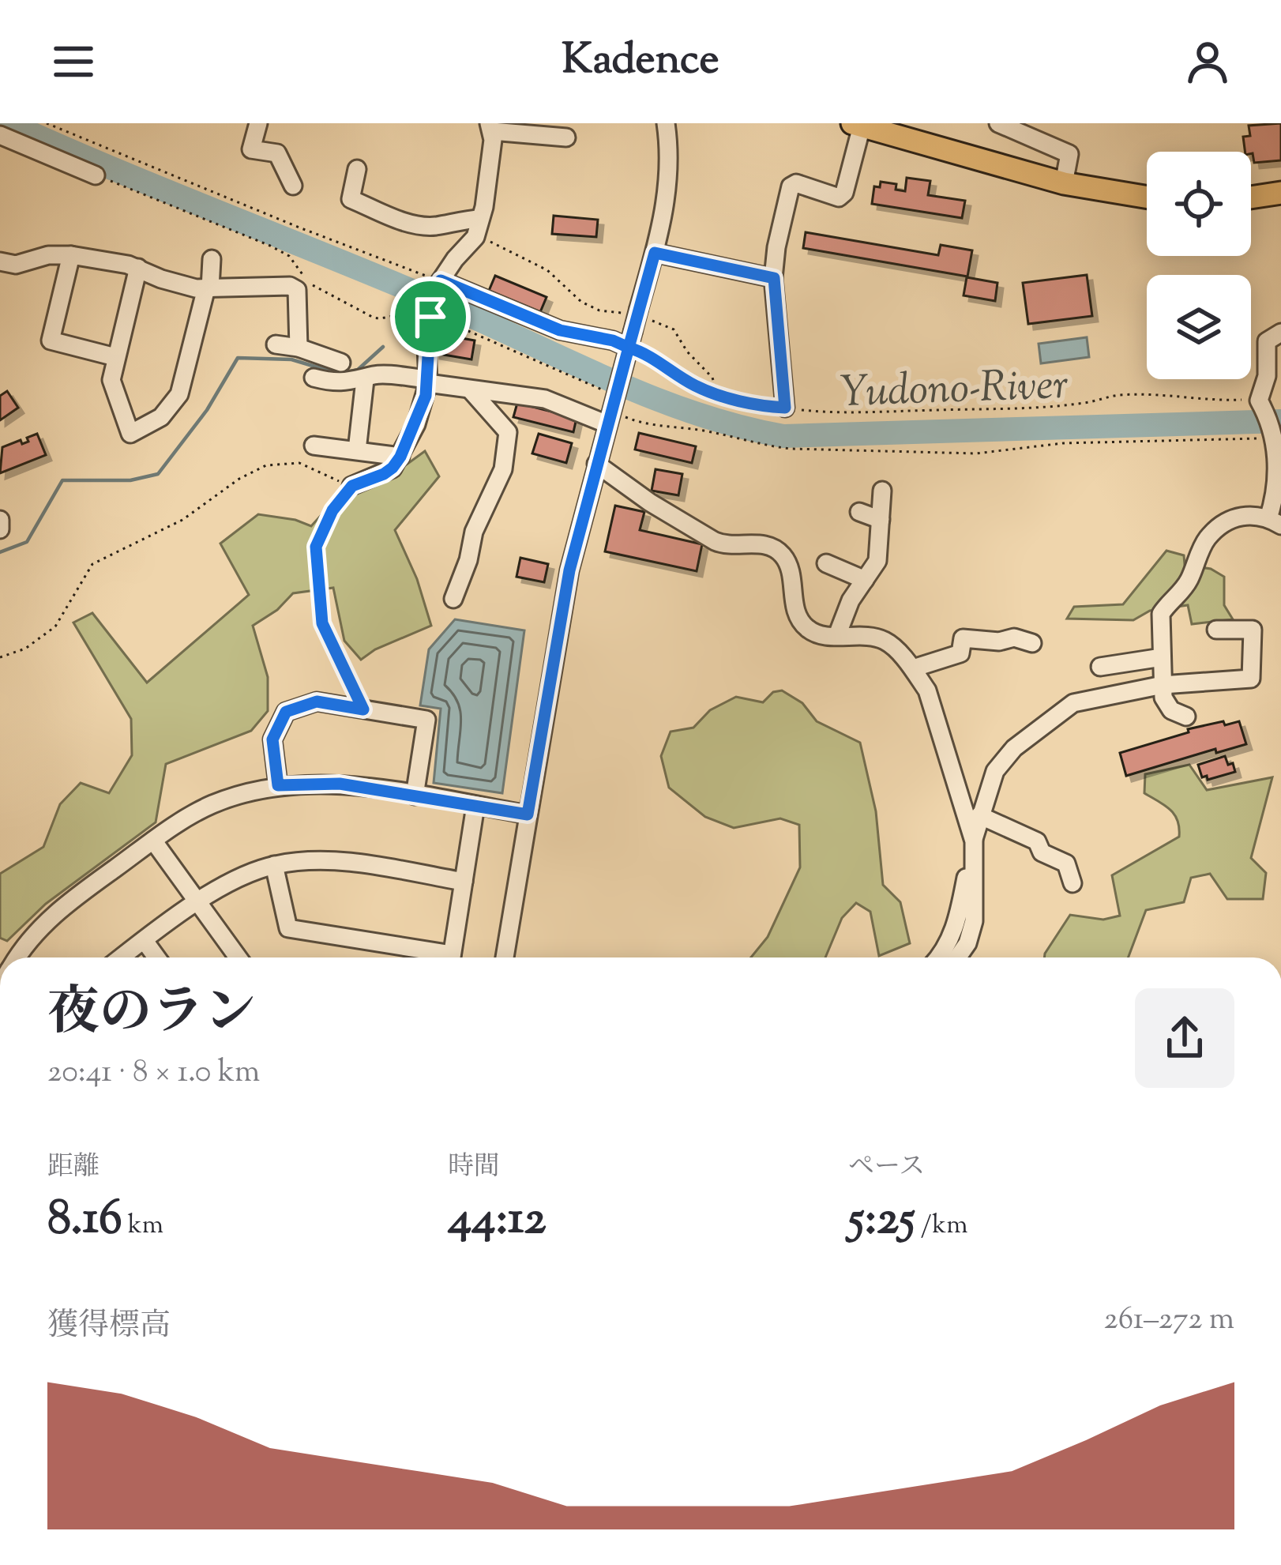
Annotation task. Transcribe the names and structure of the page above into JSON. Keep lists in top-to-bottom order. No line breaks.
{"water":["Yudono-River"],"page":{"header":"Kadence","heading":["夜のラン","20:41 · 8 × 1.0 km"],"stats":[["距離","8.16 km"],["時間","44:12"],["ペース","5:25 /km"]],"chart":["獲得標高","261–272 m"]}}
